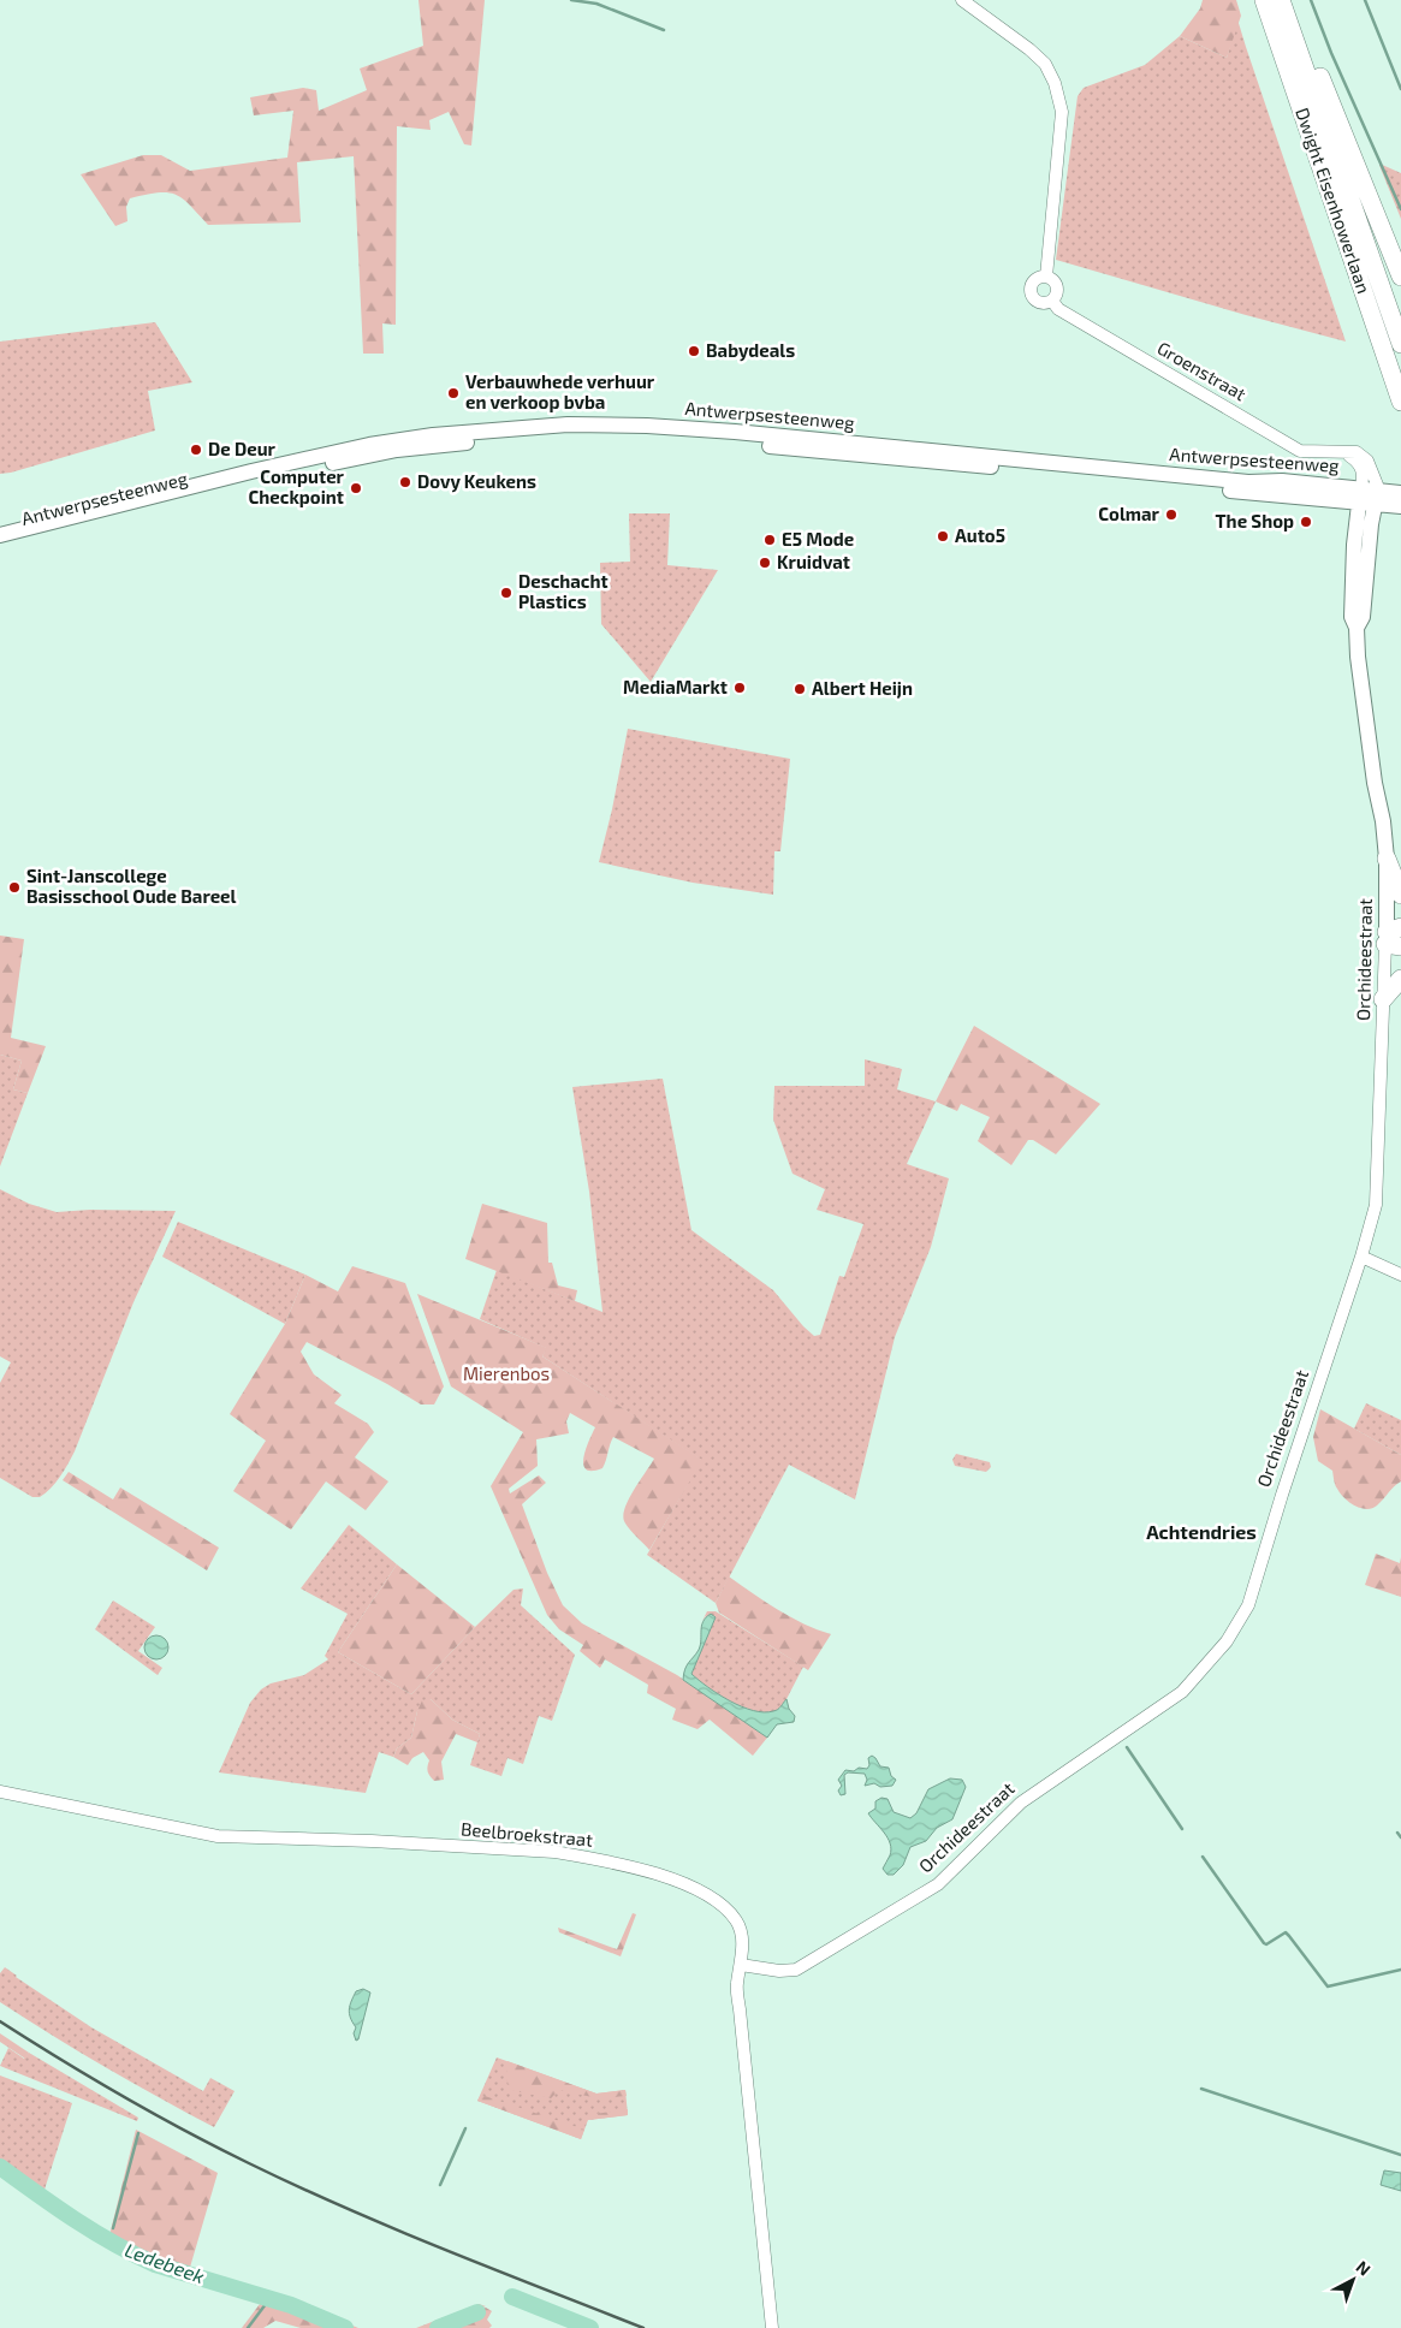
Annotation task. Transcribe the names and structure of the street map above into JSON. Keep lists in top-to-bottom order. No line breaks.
{"streets":{"highway":["Dwight Eisenhowerlaan"],"main road":["Antwerpsesteenweg","Orchideestraat"],"street":["Groenstraat","Beelbroekstraat"]},"crossings":[["Groenstraat","Antwerpsesteenweg"],["Groenstraat","Orchideestraat"],["Antwerpsesteenweg","Orchideestraat"],["Orchideestraat","Beelbroekstraat"]],"districts":["Achtendries"],"water":["Ledebeek"],"parks":["Mierenbos"],"places":["Babydeals","Verbauwhede verhuur en verkoop bvba","De Deur","Dovy Keukens","Computer Checkpoint","Colmar","The Shop","Auto5","E5 Mode","Kruidvat","Deschacht Plastics","MediaMarkt","Albert Heijn","Sint-Janscollege Basisschool Oude Bareel"],"north":"top right"}
